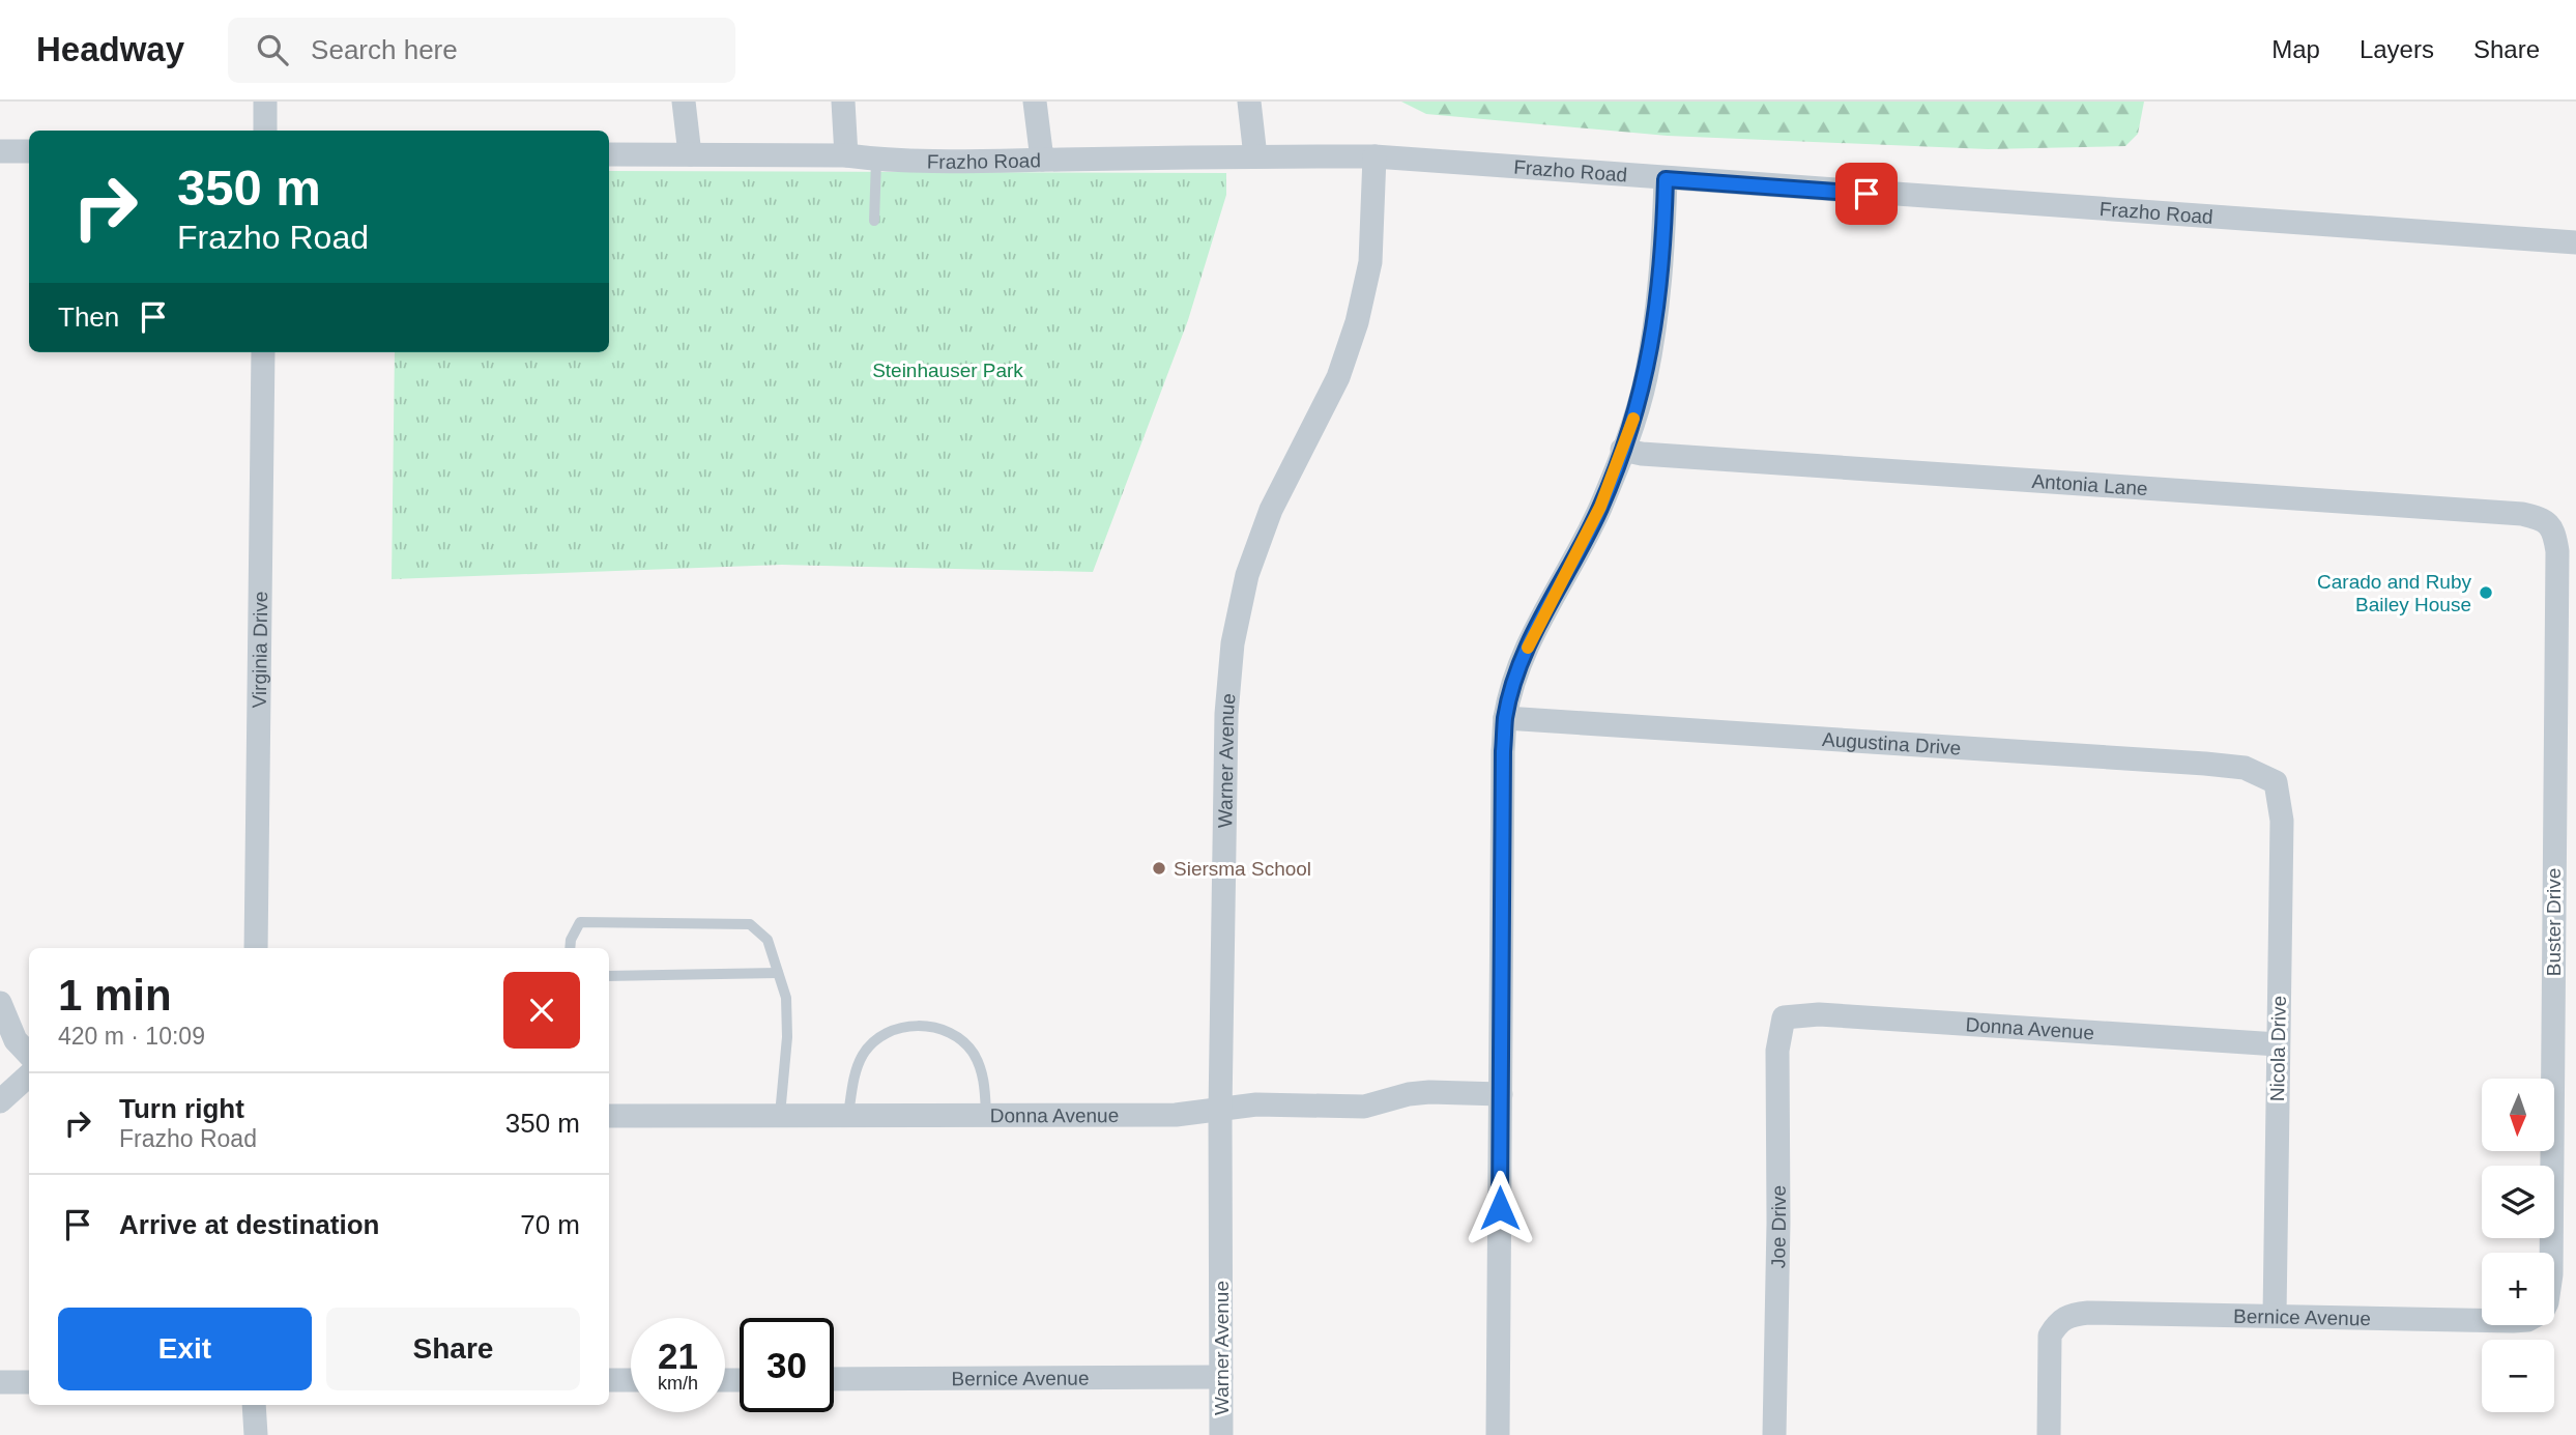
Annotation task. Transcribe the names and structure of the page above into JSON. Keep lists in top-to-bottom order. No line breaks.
{"streets":{"street":["Frazho Road","Antonia Lane","Virginia Drive","Augustina Drive","Warner Avenue","Buster Drive","Donna Avenue","Nicola Drive","Joe Drive","Bernice Avenue"]},"crossings":[["Frazho Road","Warner Avenue"],["Antonia Lane","Buster Drive"],["Augustina Drive","Nicola Drive"],["Warner Avenue","Donna Avenue"],["Warner Avenue","Bernice Avenue"],["Donna Avenue","Nicola Drive"],["Donna Avenue","Joe Drive"],["Nicola Drive","Bernice Avenue"]],"parks":["Steinhauser Park"],"places":["Carado and Ruby Bailey House","Siersma School"],"north":"bottom","page":{"header":"Headway","search":"Search here","nav":["Map","Layers","Share"],"turn":["350 m","Frazho Road"],"then":"Then","heading":["1 min","420 m · 10:09"],"list":[{"name":"Turn right","note":"Frazho Road","value":"350 m"},{"name":"Arrive at destination","value":"70 m"}],"map_buttons":["+","−"],"buttons":["Exit","Share"],"speed":"21 km/h","limit":"30"}}
